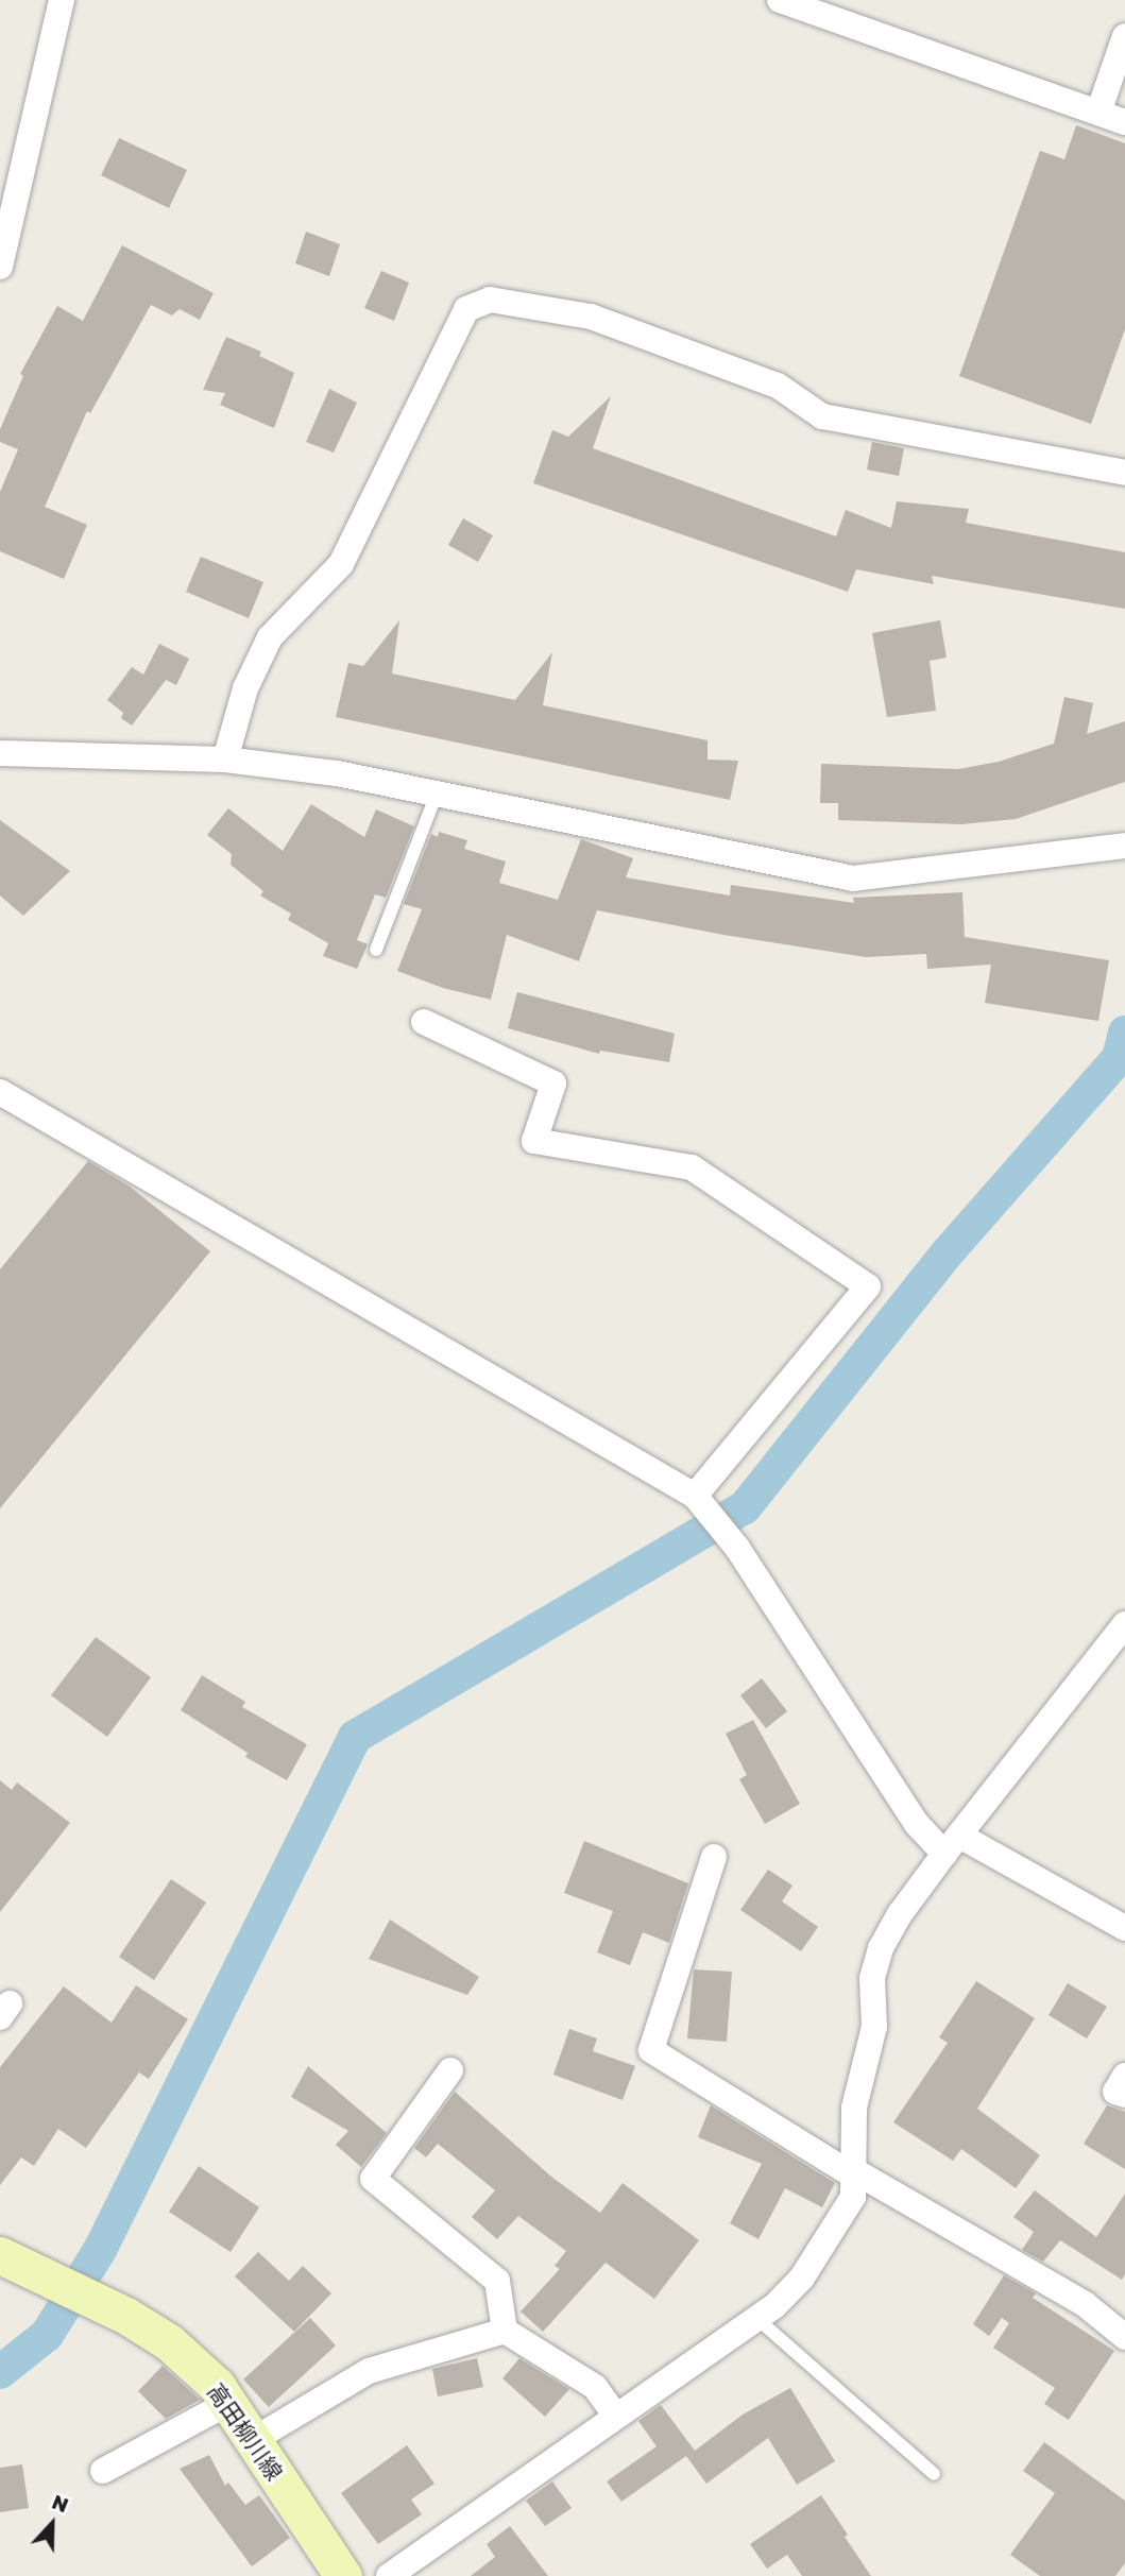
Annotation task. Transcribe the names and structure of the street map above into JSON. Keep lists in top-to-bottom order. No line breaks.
{"streets":{"main road":["高田柳川線"]},"north":"top"}
